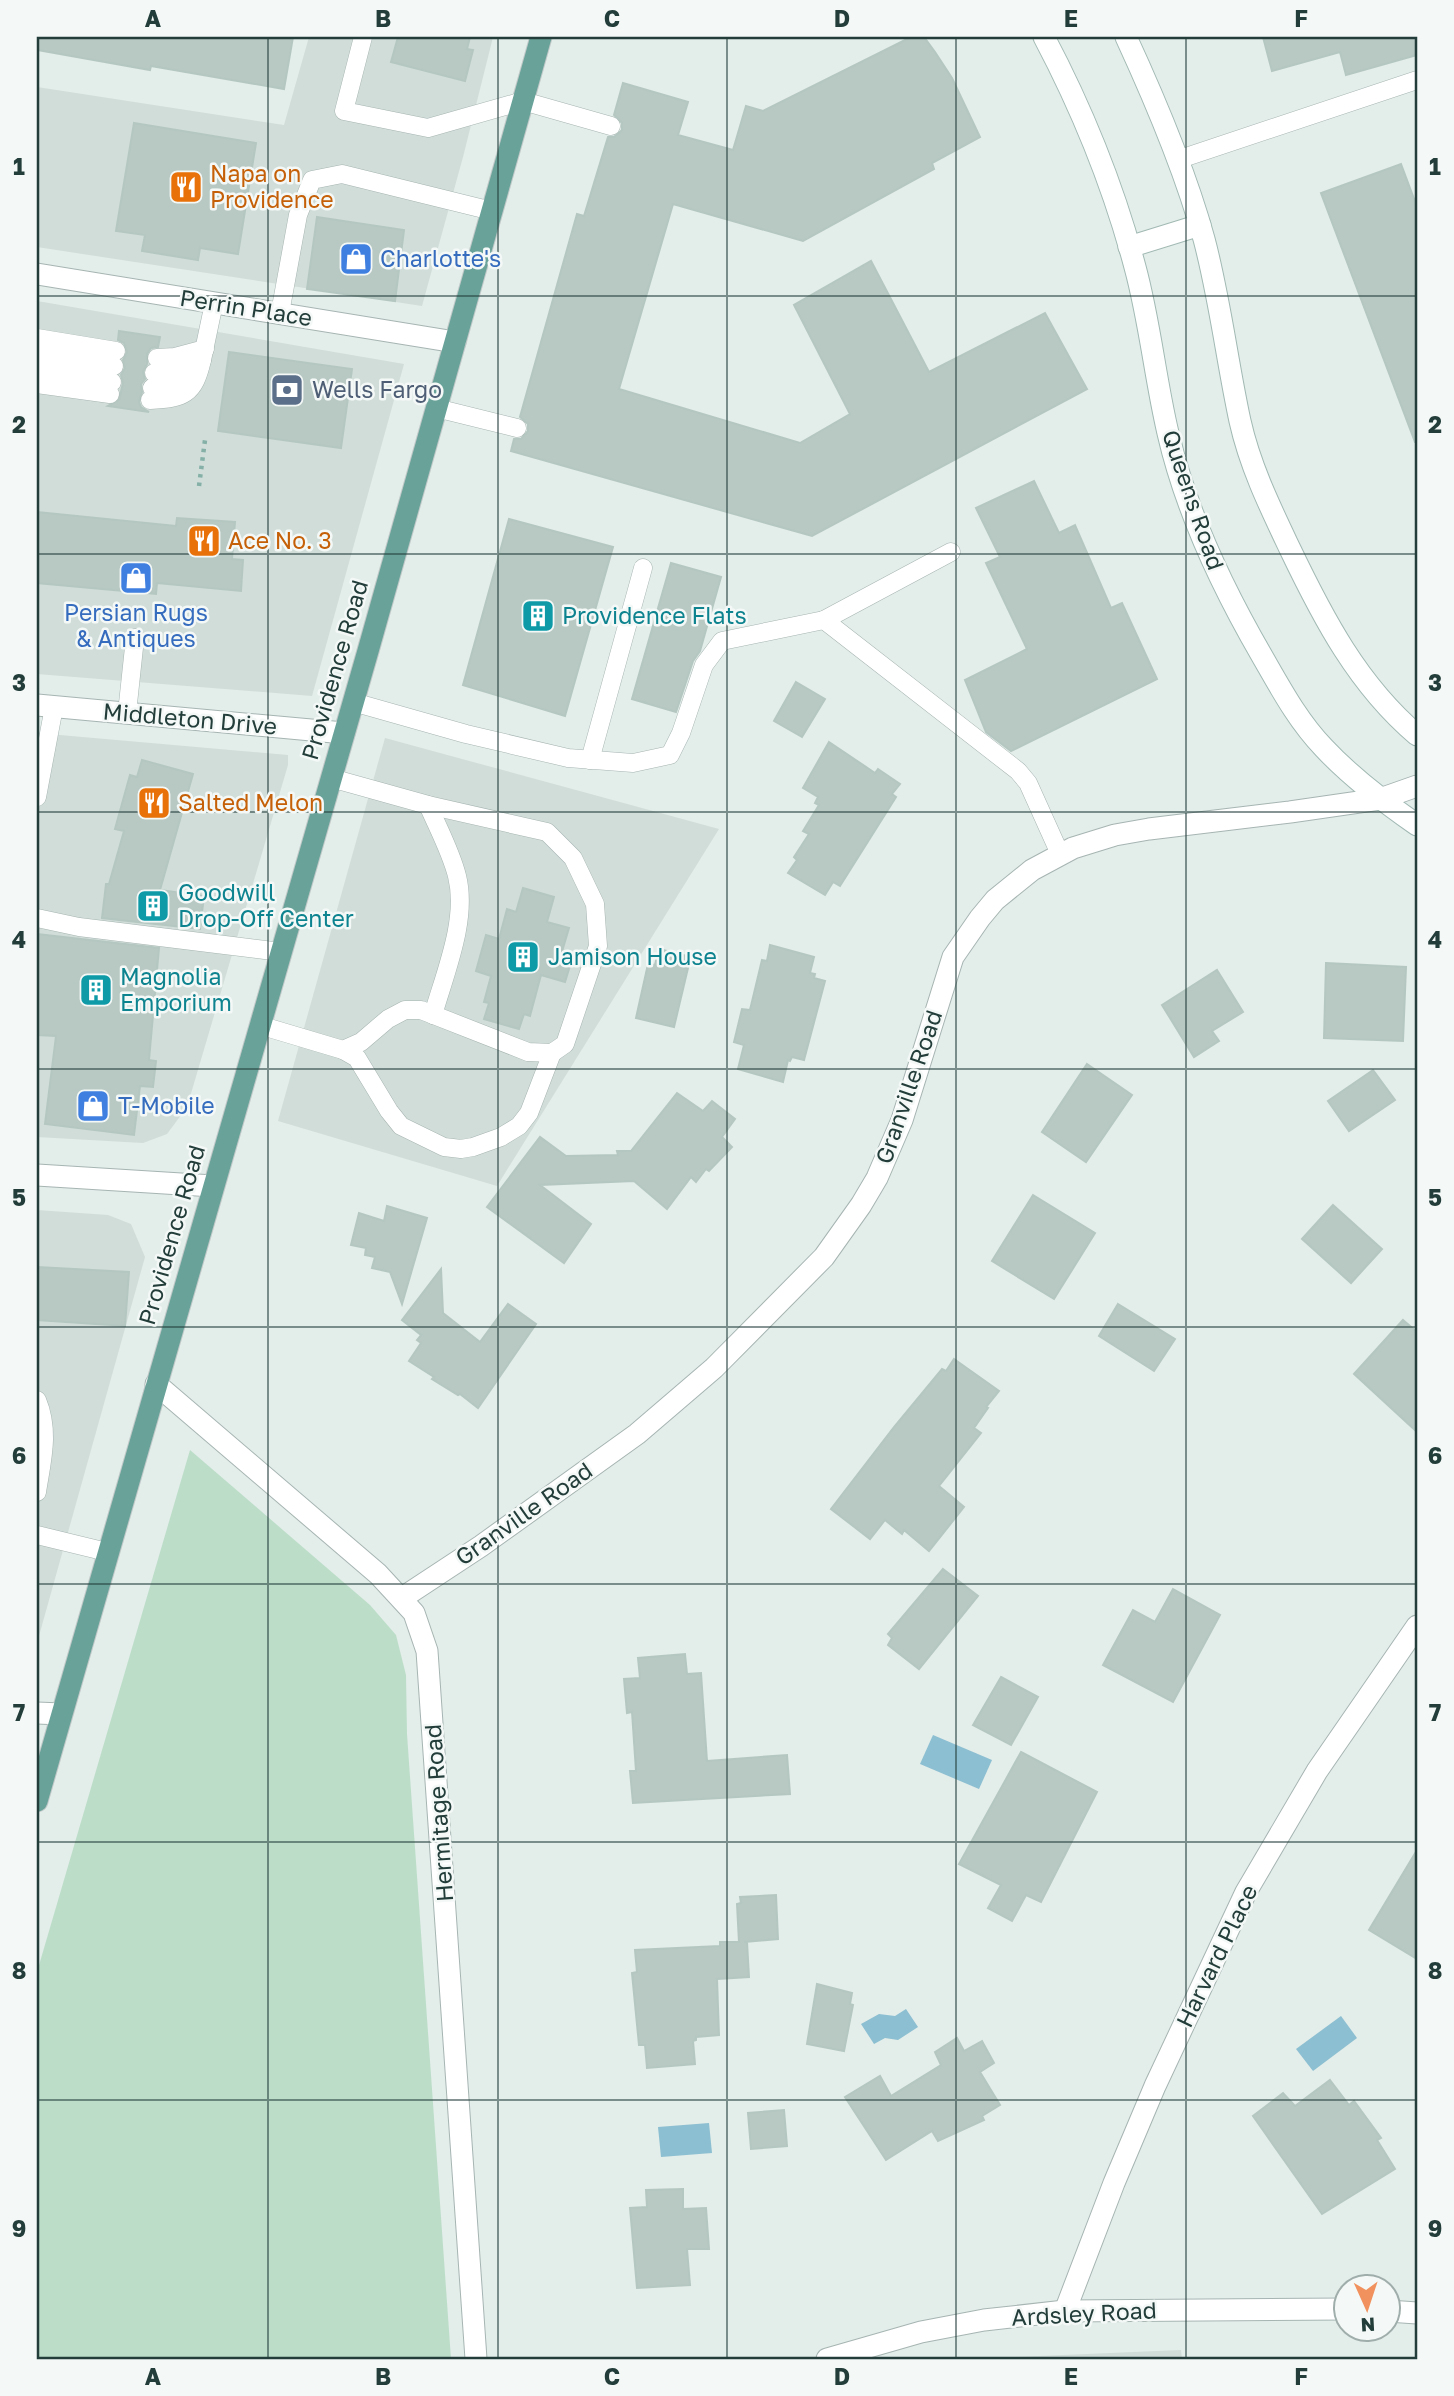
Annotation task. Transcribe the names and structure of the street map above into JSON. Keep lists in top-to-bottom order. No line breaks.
{"streets":{"main road":["Providence Road"],"street":["Perrin Place","Queens Road","Middleton Drive","Granville Road","Hermitage Road","Harvard Place","Ardsley Road"]},"crossings":[["Perrin Place","Providence Road"],["Queens Road","Granville Road"],["Providence Road","Middleton Drive"],["Providence Road","Hermitage Road"],["Granville Road","Hermitage Road"],["Harvard Place","Ardsley Road"]],"places":{"restaurant":["Napa on Providence","Ace No. 3","Salted Melon"],"shop":["Charlotte's","Persian Rugs & Antiques","T-Mobile"],"bank":["Wells Fargo"],"building":["Providence Flats","Goodwill Drop-Off Center","Jamison House","Magnolia Emporium"]},"north":"bottom","grid":{"columns":["A","B","C","D","E","F"],"rows":["1","2","3","4","5","6","7","8","9"]}}
